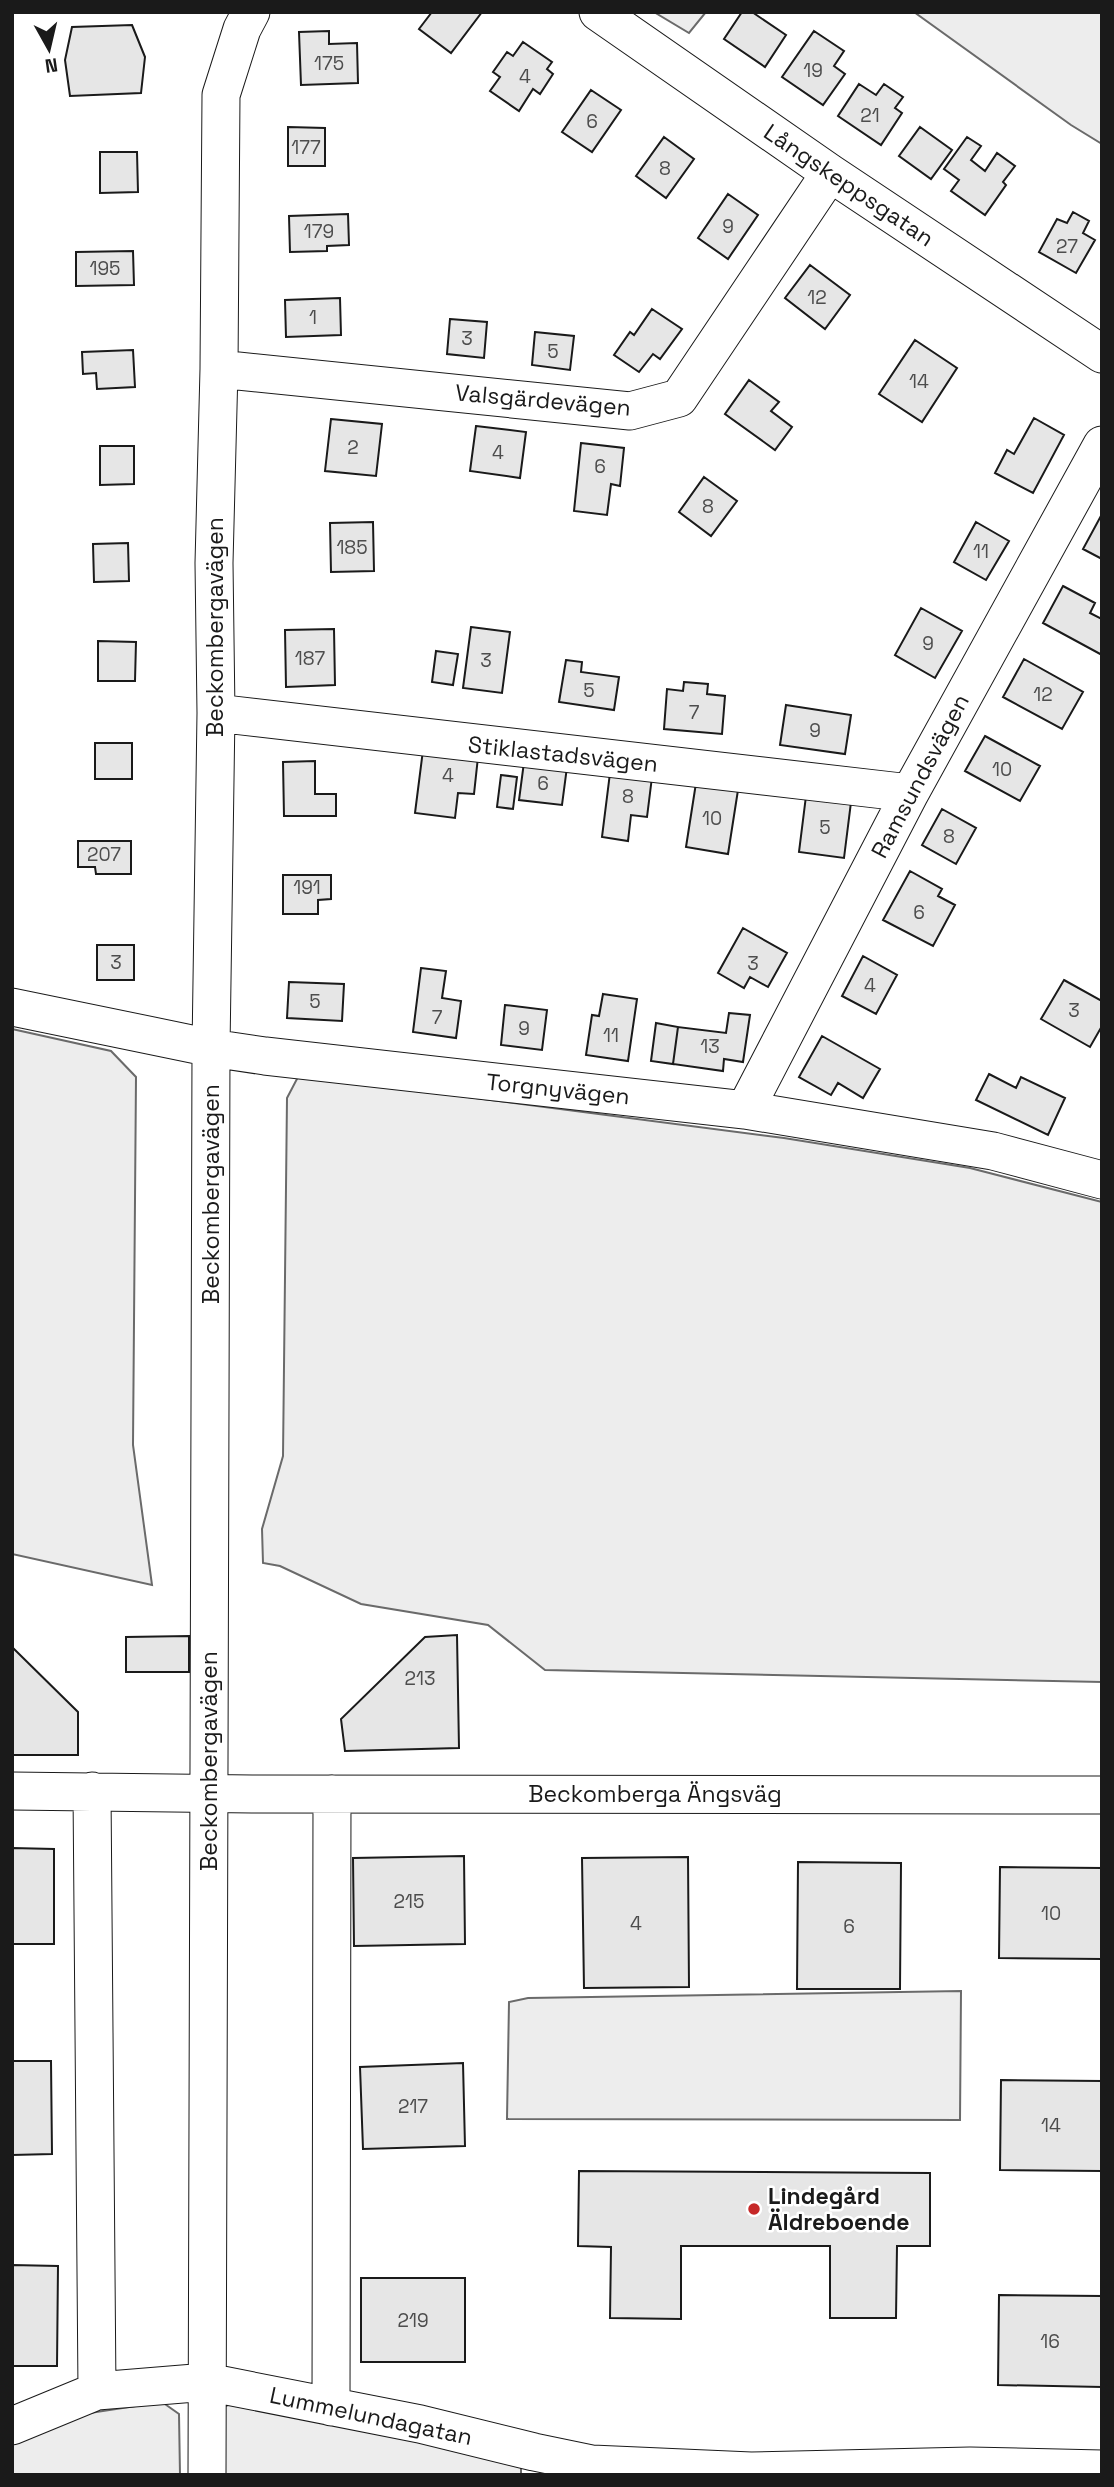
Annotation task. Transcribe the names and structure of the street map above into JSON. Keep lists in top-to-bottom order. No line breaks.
{"streets":{"street":["Långskeppsgatan","Valsgärdevägen","Beckombergavägen","Stiklastadsvägen","Ramsundsvägen","Torgnyvägen","Beckomberga Ängsväg","Lummelundagatan"]},"crossings":[["Långskeppsgatan","Valsgärdevägen"],["Valsgärdevägen","Beckombergavägen"],["Beckombergavägen","Stiklastadsvägen"],["Beckombergavägen","Torgnyvägen"],["Beckombergavägen","Beckomberga Ängsväg"],["Beckombergavägen","Lummelundagatan"],["Stiklastadsvägen","Ramsundsvägen"],["Ramsundsvägen","Torgnyvägen"]],"places":["Lindegård Äldreboende"],"house_numbers":["175","19","4","21","6","177","8","9","179","27","195","12","1","3","5","14","2","4","6","8","185","11","9","187","3","5","12","7","9","10","4","6","8","10","5","8","207","191","6","3","3","4","5","3","7","9","11","13","213","215","10","4","6","217","14","219","16"],"north":"bottom"}
